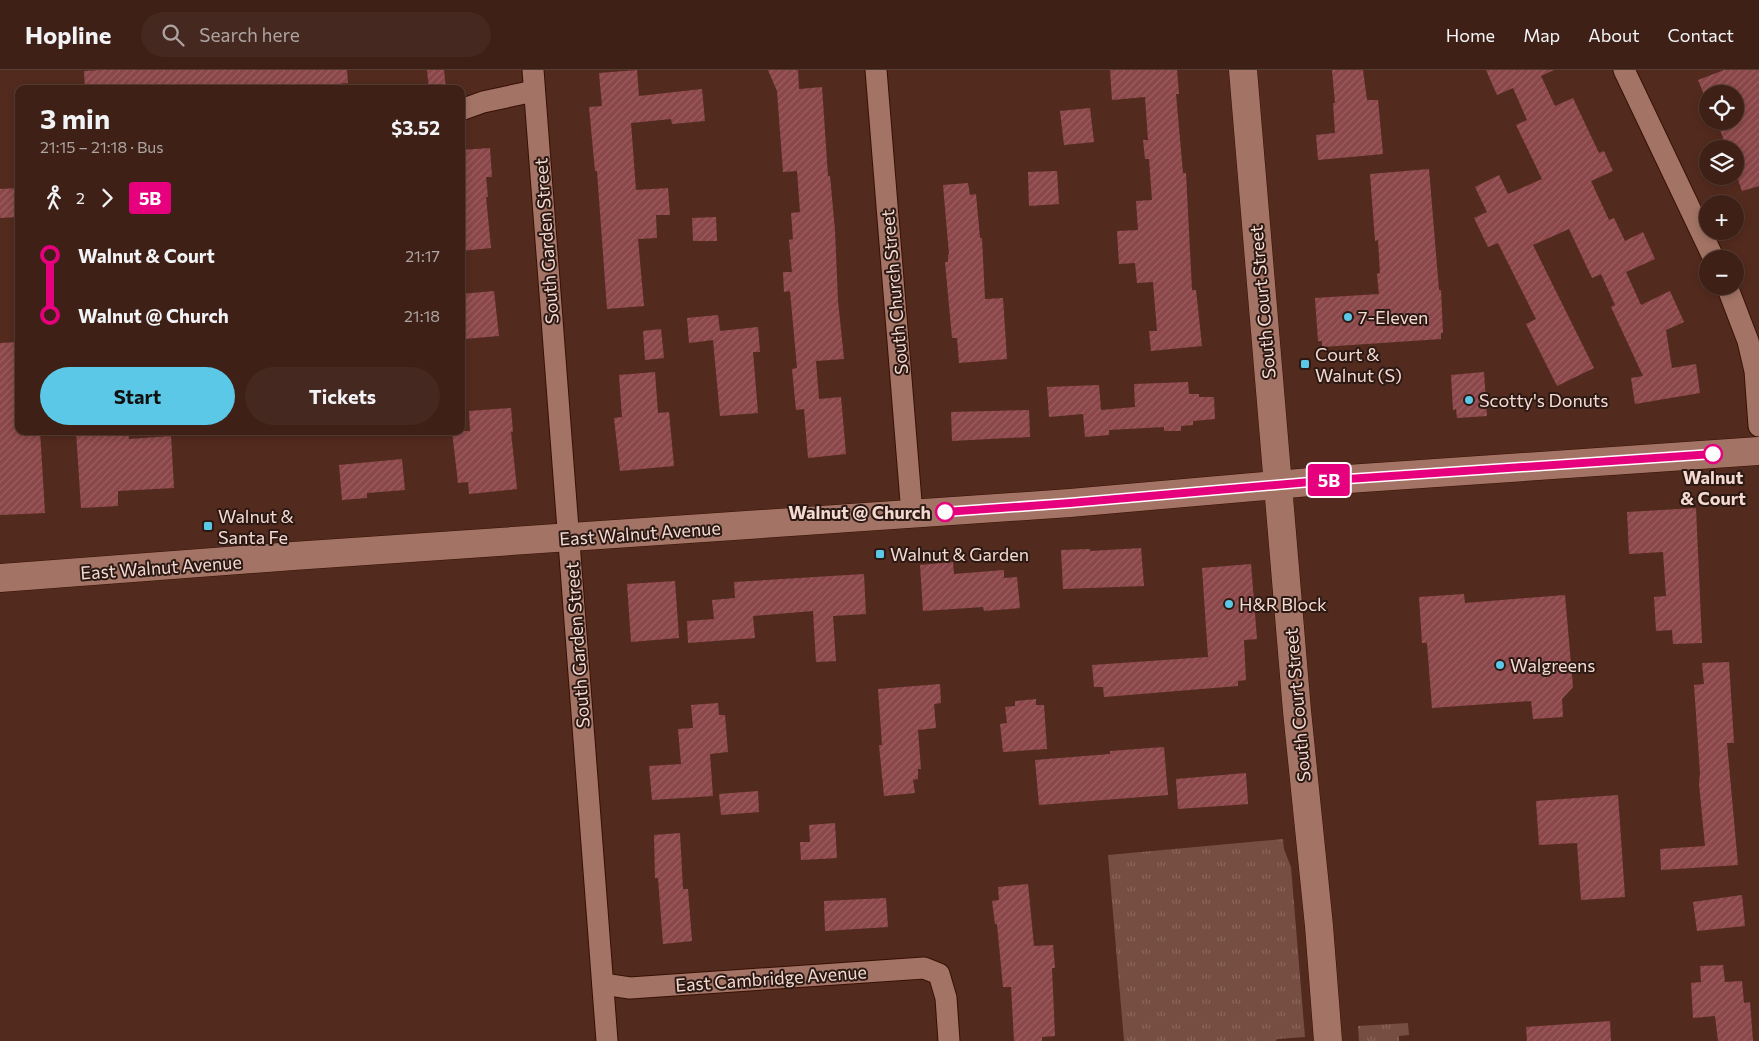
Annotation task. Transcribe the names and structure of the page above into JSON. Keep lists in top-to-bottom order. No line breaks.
{"streets":{"main road":["South Court Street","East Walnut Avenue"],"street":["South Garden Street","South Church Street","East Cambridge Avenue"]},"crossings":[["South Garden Street","East Walnut Avenue"],["South Garden Street","East Cambridge Avenue"],["South Church Street","East Walnut Avenue"],["South Court Street","East Walnut Avenue"]],"places":{"other":["7-Eleven","Scotty's Donuts","Walnut & Court","Walnut @ Church","H&R Block","Walgreens"],"transit":["Court & Walnut (S)","Walnut & Santa Fe","Walnut & Garden"]},"lines":["bus line 5B"],"page":{"header":"Hopline","search":"Search here","nav":["Home","Map","About","Contact"],"on_map":"5B","map_buttons":["+","−"],"heading":["3 min","21:15 – 21:18 · Bus","$3.52"],"legs":["2","5B"],"list":[{"name":"Walnut & Court","value":"21:17"},{"name":"Walnut @ Church","value":"21:18"}],"buttons":["Start","Tickets"]}}
